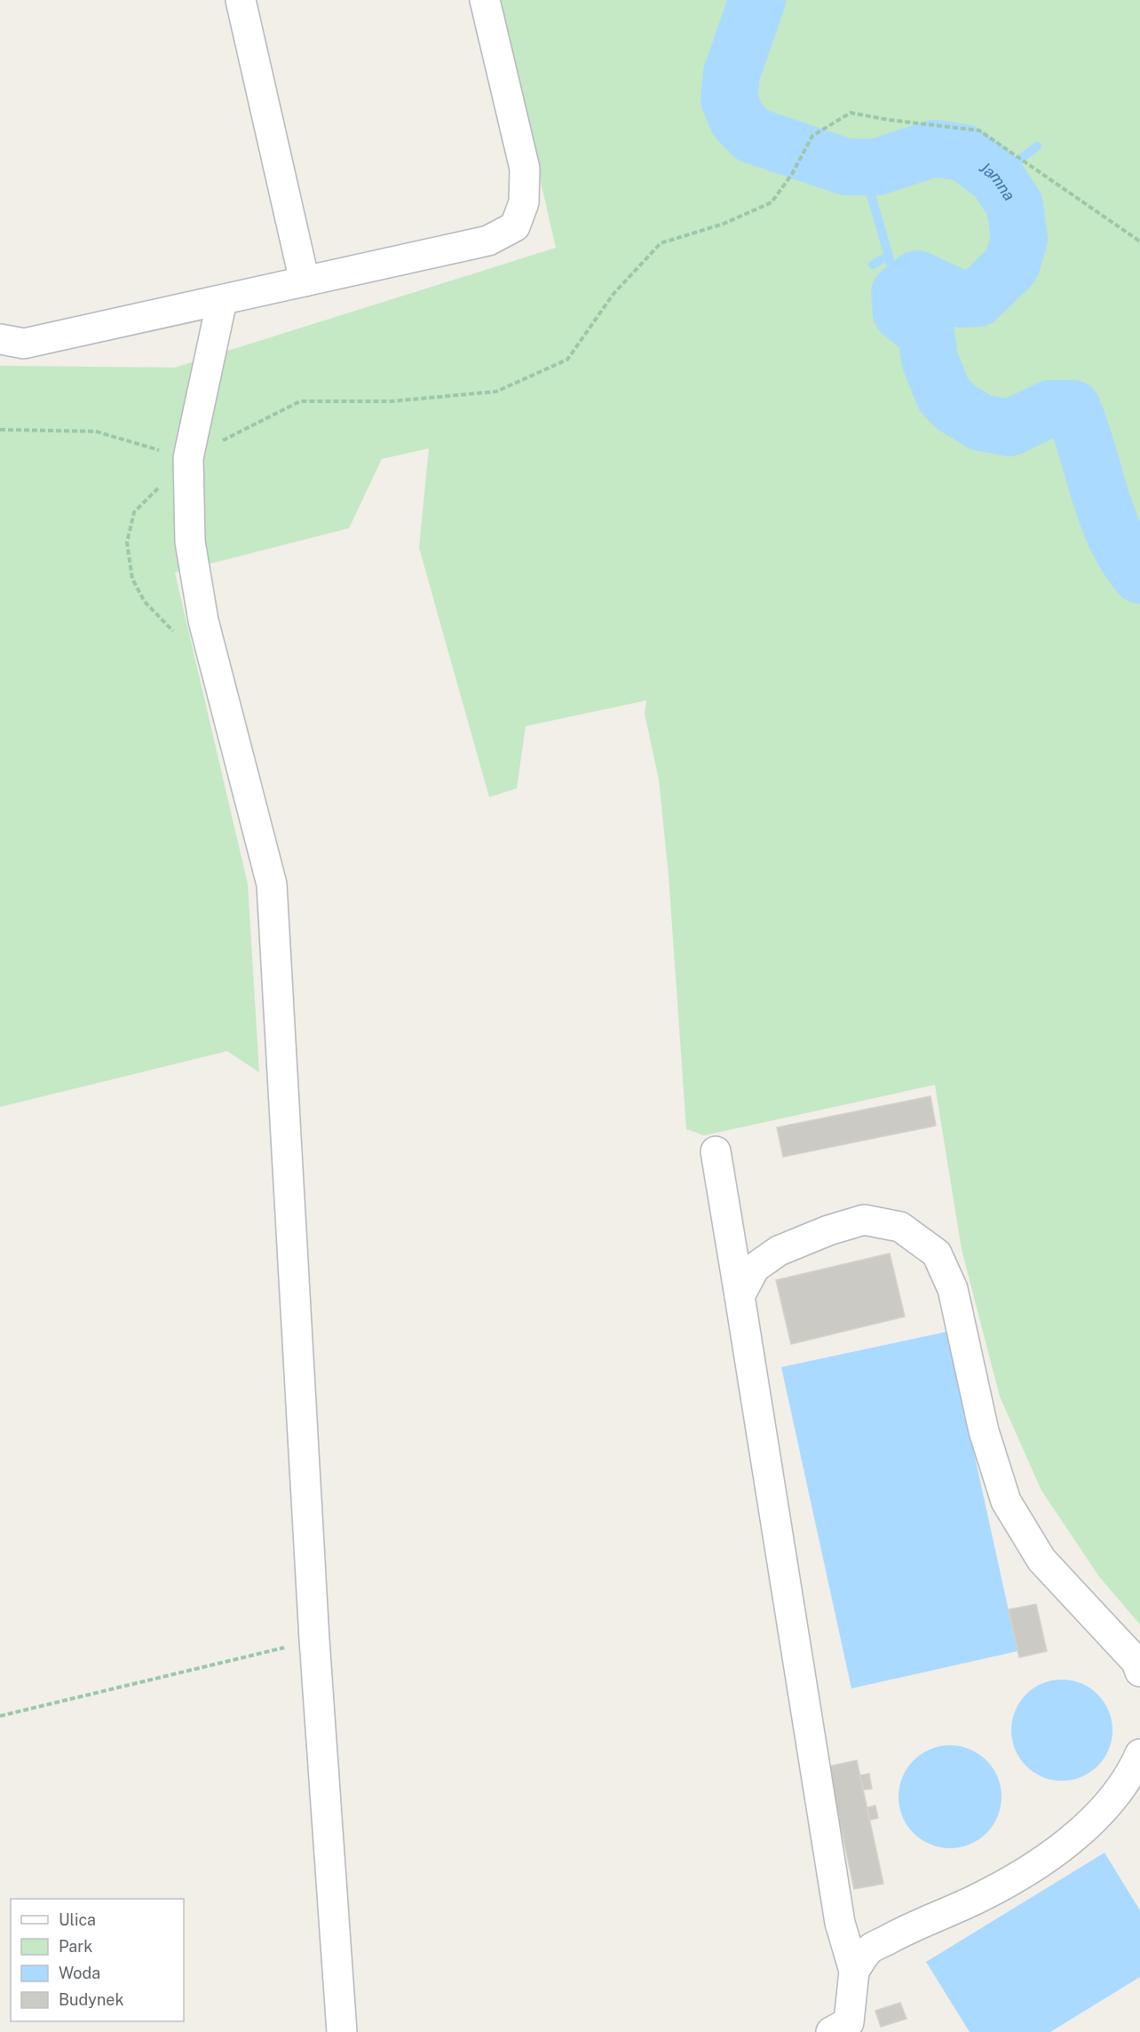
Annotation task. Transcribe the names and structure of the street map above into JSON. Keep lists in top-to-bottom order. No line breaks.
{"water":["Jamna"],"legend":["Ulica","Park","Woda","Budynek"]}
